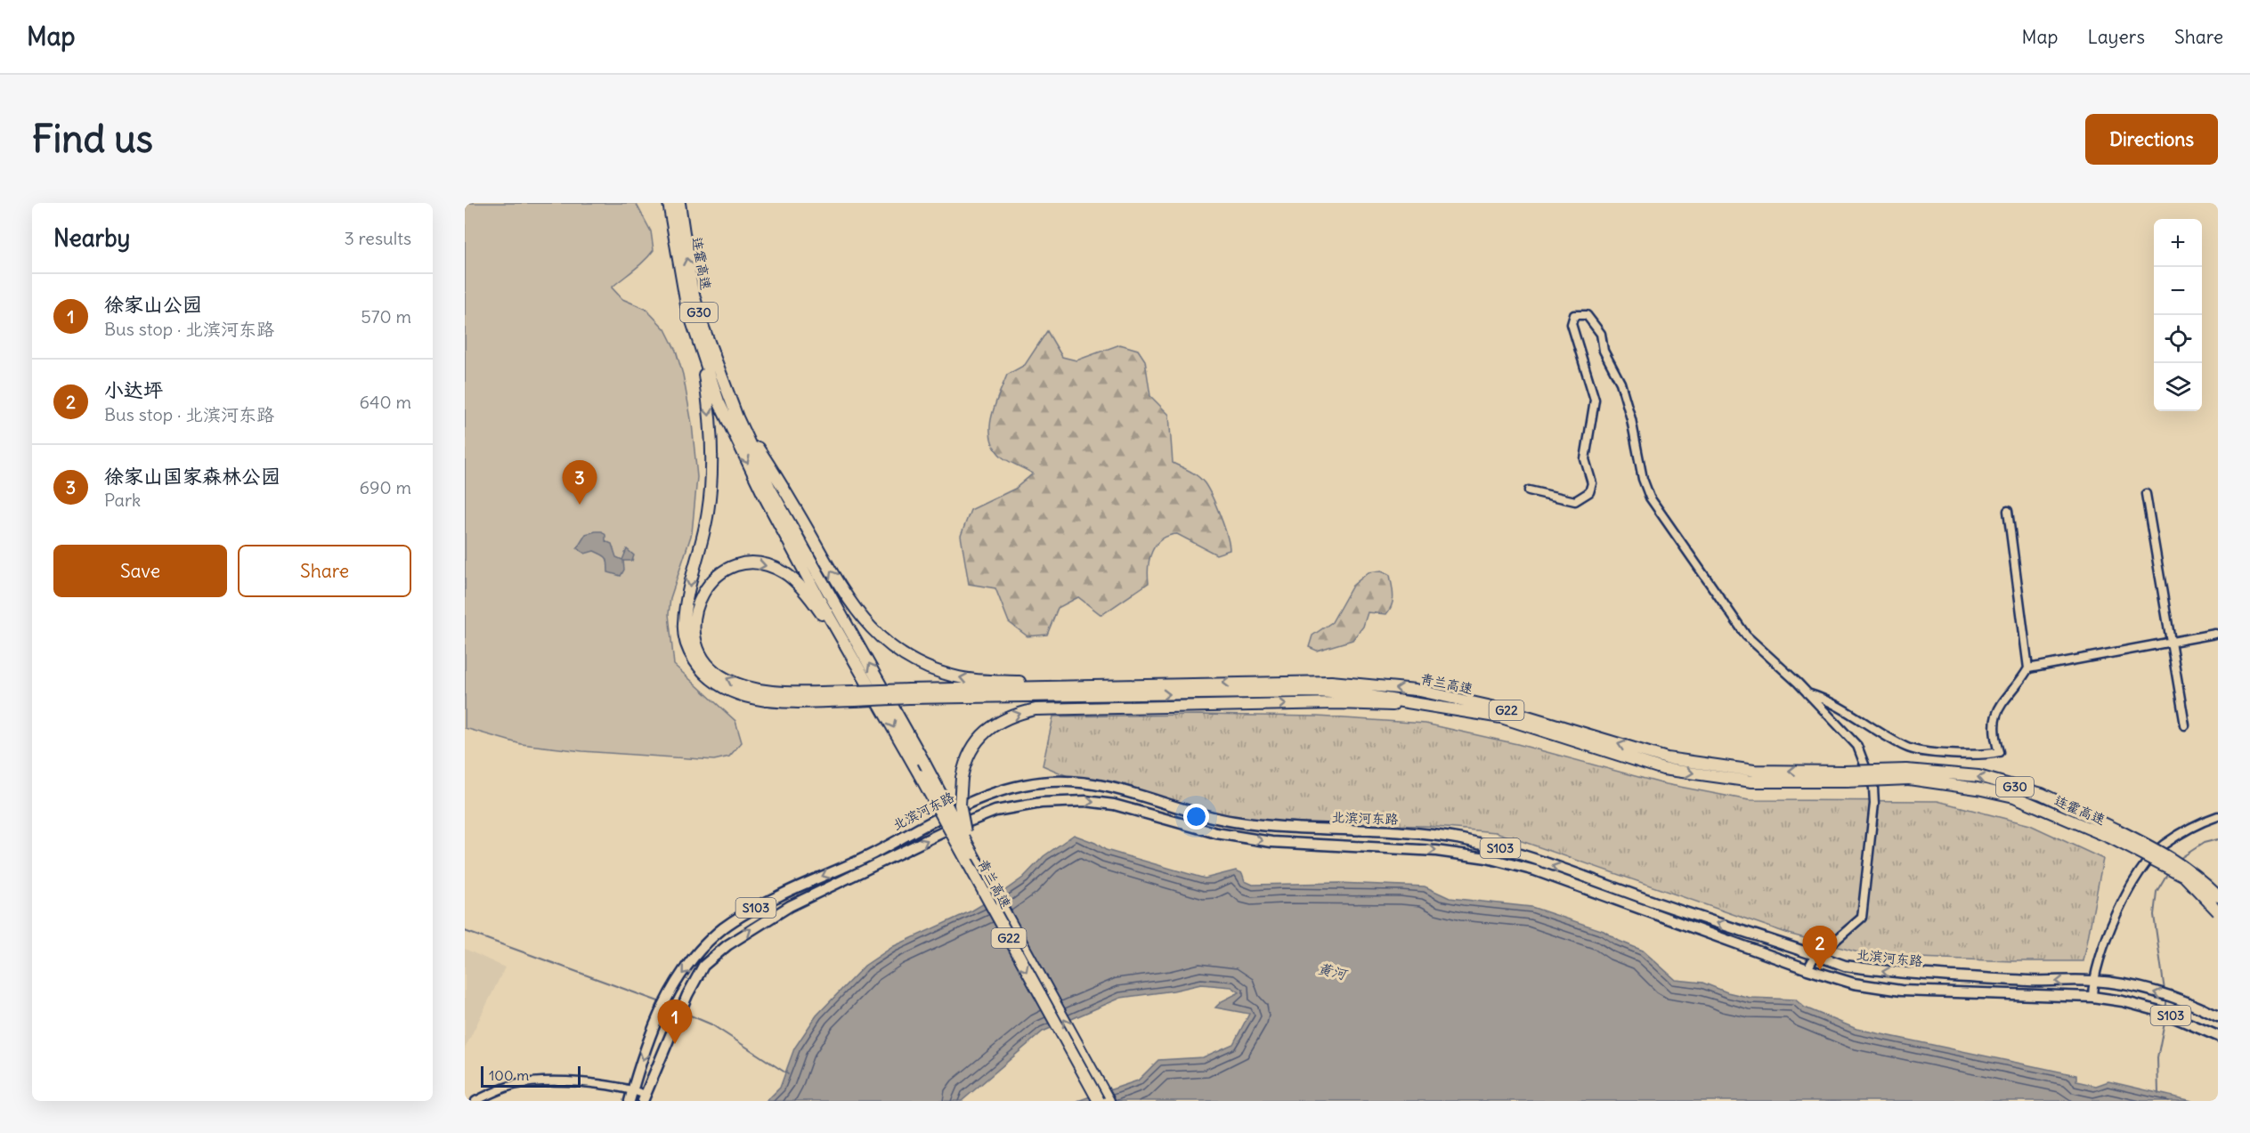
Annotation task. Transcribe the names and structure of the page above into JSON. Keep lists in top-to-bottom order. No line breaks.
{"streets":{"highway":["连霍高速","G30","青兰高速","G22"],"main road":["北滨河东路","S103"]},"crossings":[["连霍高速","青兰高速"]],"water":["黄河"],"scale_bar":"100 m","page":{"header":"Map","nav":["Map","Layers","Share"],"buttons":["Directions",["Save","Share"]],"title":"Find us","heading":["Nearby","3 results"],"map_buttons":["+","−"],"list":[{"mark":"1","name":"徐家山公园","note":"Bus stop · 北滨河东路","value":"570 m"},{"mark":"2","name":"小达坪","note":"Bus stop · 北滨河东路","value":"640 m"},{"mark":"3","name":"徐家山国家森林公园","note":"Park","value":"690 m"}],"pins":["3","2","1"],"scale":"100 m"}}
